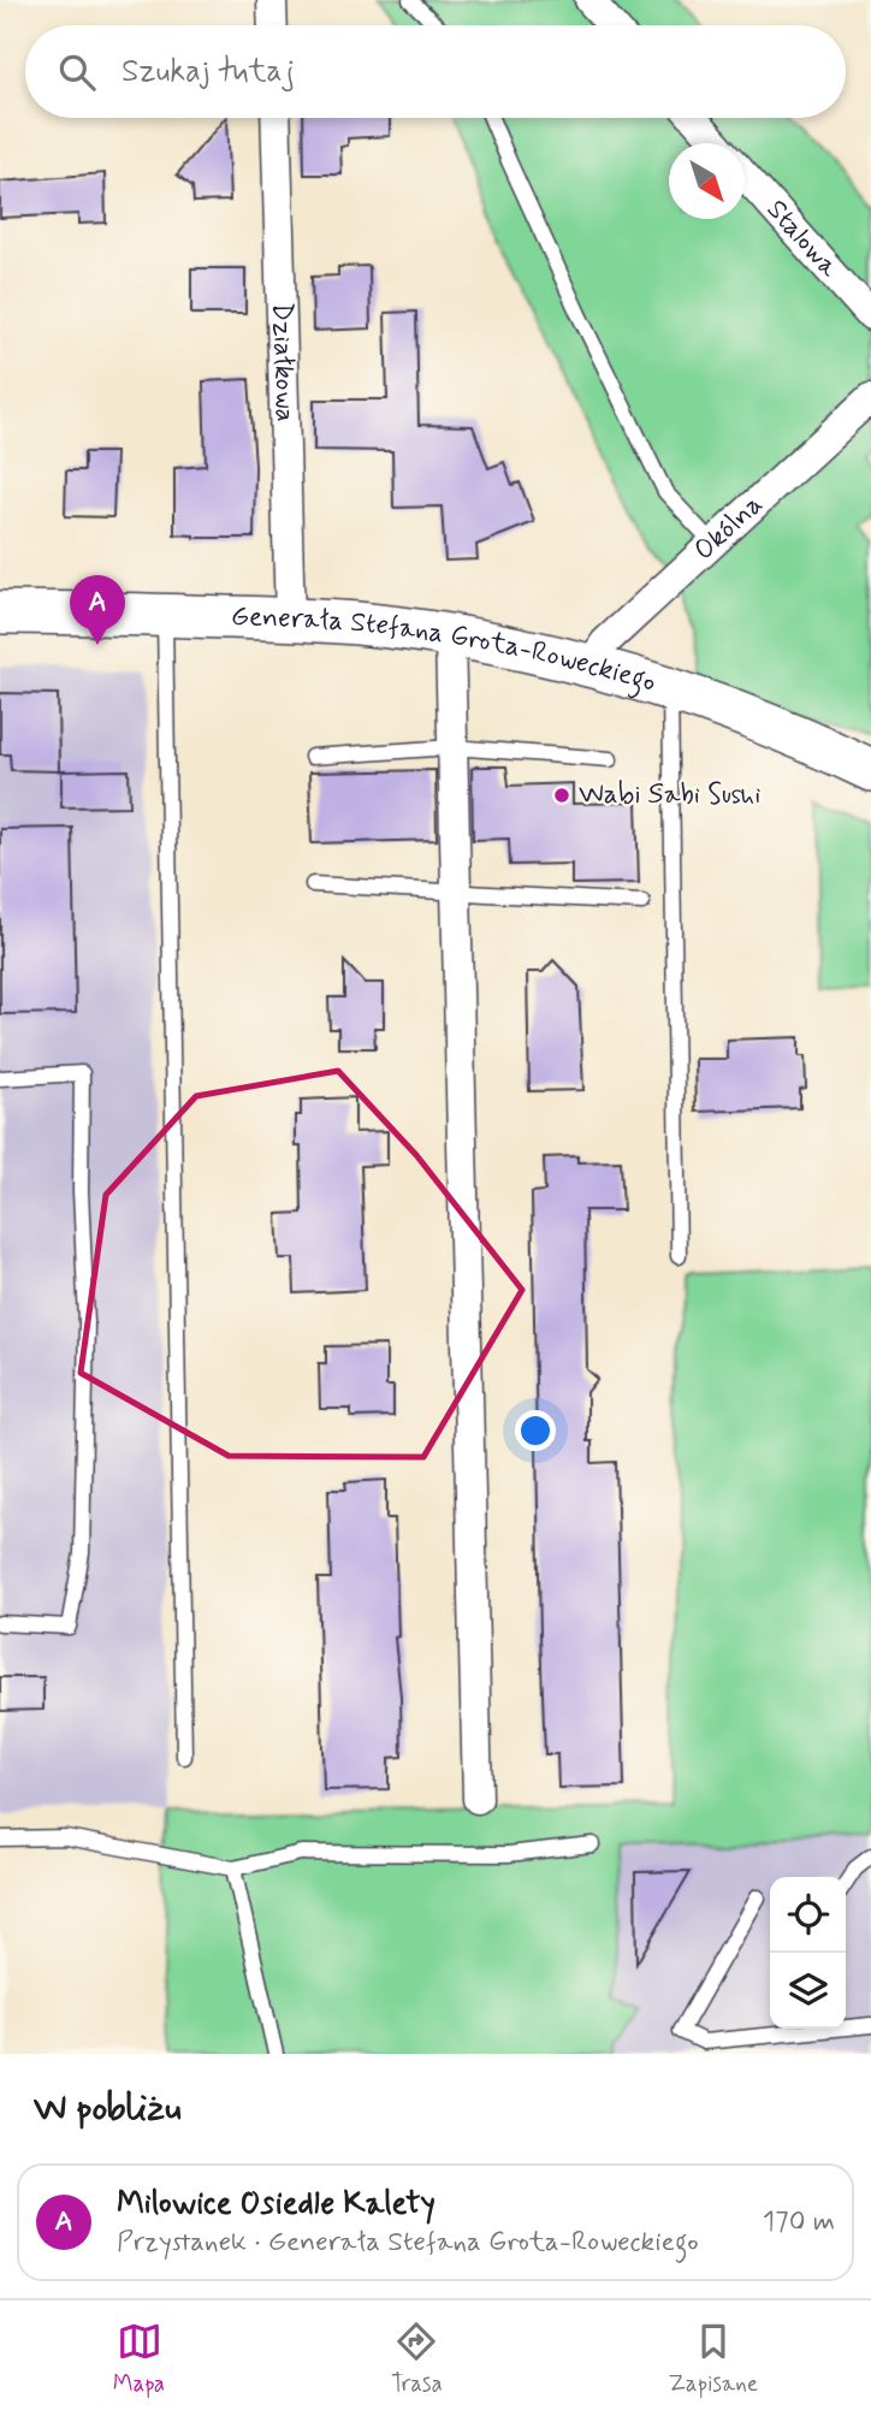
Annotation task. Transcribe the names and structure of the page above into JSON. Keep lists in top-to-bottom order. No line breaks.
{"streets":{"street":["Stalowa","Działkowa","Okólna","Generała Stefana Grota-Roweckiego"]},"crossings":[["Działkowa","Generała Stefana Grota-Roweckiego"],["Okólna","Generała Stefana Grota-Roweckiego"]],"places":["Wabi Sabi Sushi"],"north":"bottom right","page":{"search":"Szukaj tutaj","pins":"A","heading":"W pobliżu","list":[{"mark":"A","name":"Milowice Osiedle Kalety","note":"Przystanek · Generała Stefana Grota-Roweckiego","value":"170 m"}],"nav":["Mapa","Trasa","Zapisane"]}}
